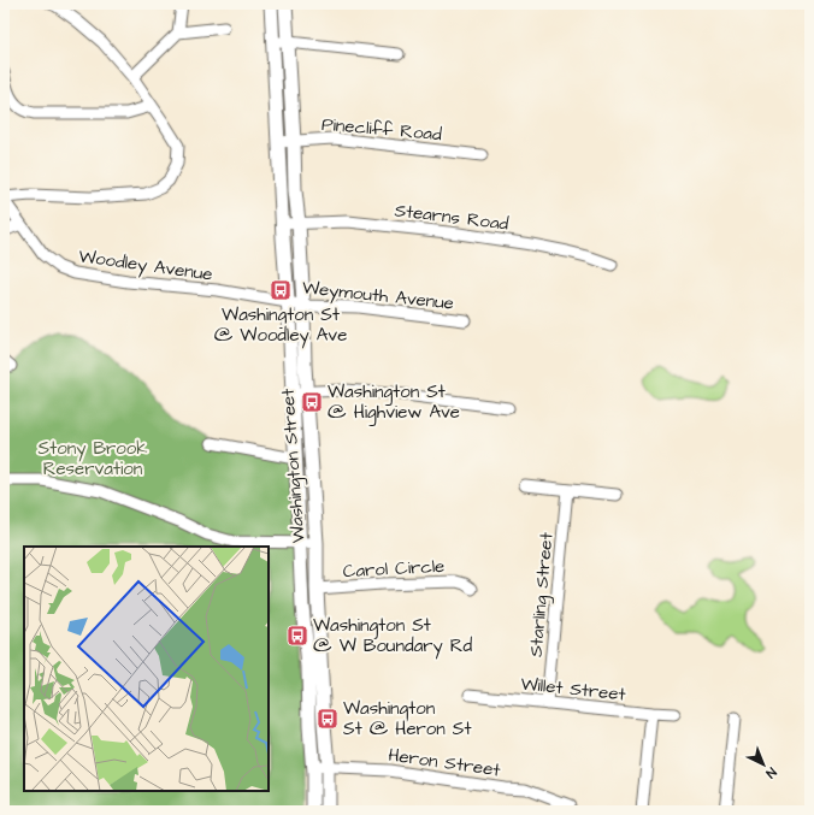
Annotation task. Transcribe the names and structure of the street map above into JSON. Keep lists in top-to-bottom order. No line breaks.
{"streets":{"main road":["Washington Street"],"street":["Pinecliff Road","Stearns Road","Woodley Avenue","Weymouth Avenue","Carol Circle","Starling Street","Willet Street","Heron Street"]},"crossings":[["Pinecliff Road","Washington Street"],["Stearns Road","Washington Street"],["Woodley Avenue","Weymouth Avenue"],["Woodley Avenue","Washington Street"],["Weymouth Avenue","Washington Street"],["Washington Street","Carol Circle"],["Washington Street","Heron Street"],["Starling Street","Willet Street"]],"parks":["Stony Brook Reservation"],"places":{"bus stop":["Washington St @ Woodley Ave","Washington St @ Highview Ave","Washington St @ W Boundary Rd","Washington St @ Heron St"]},"north":"bottom right"}
